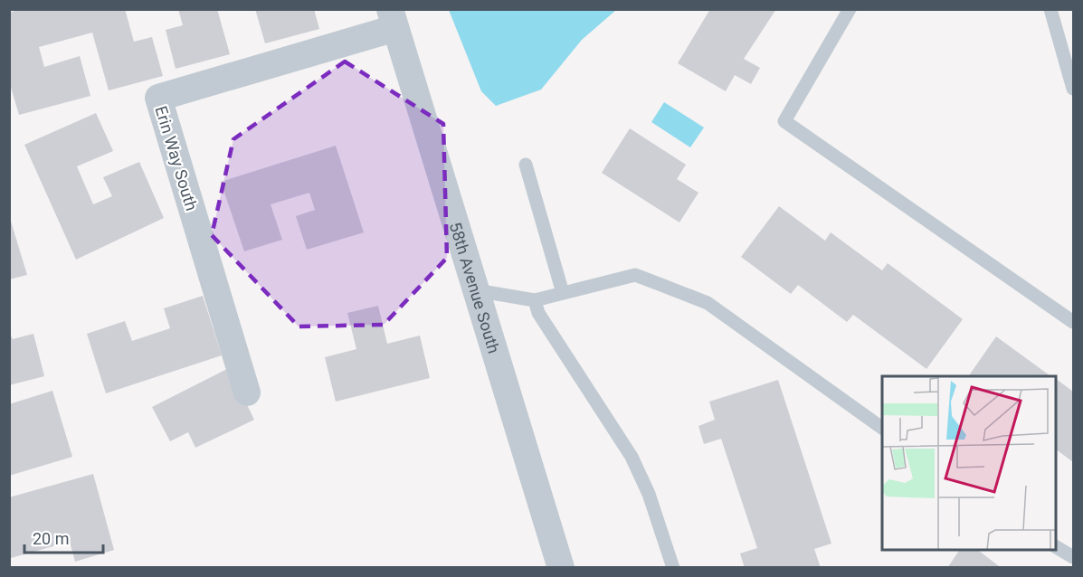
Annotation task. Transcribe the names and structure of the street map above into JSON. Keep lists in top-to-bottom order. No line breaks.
{"streets":{"street":["Erin Way South","58th Avenue South"]},"crossings":[["Erin Way South","58th Avenue South"]],"scale_bar":"20 m"}
